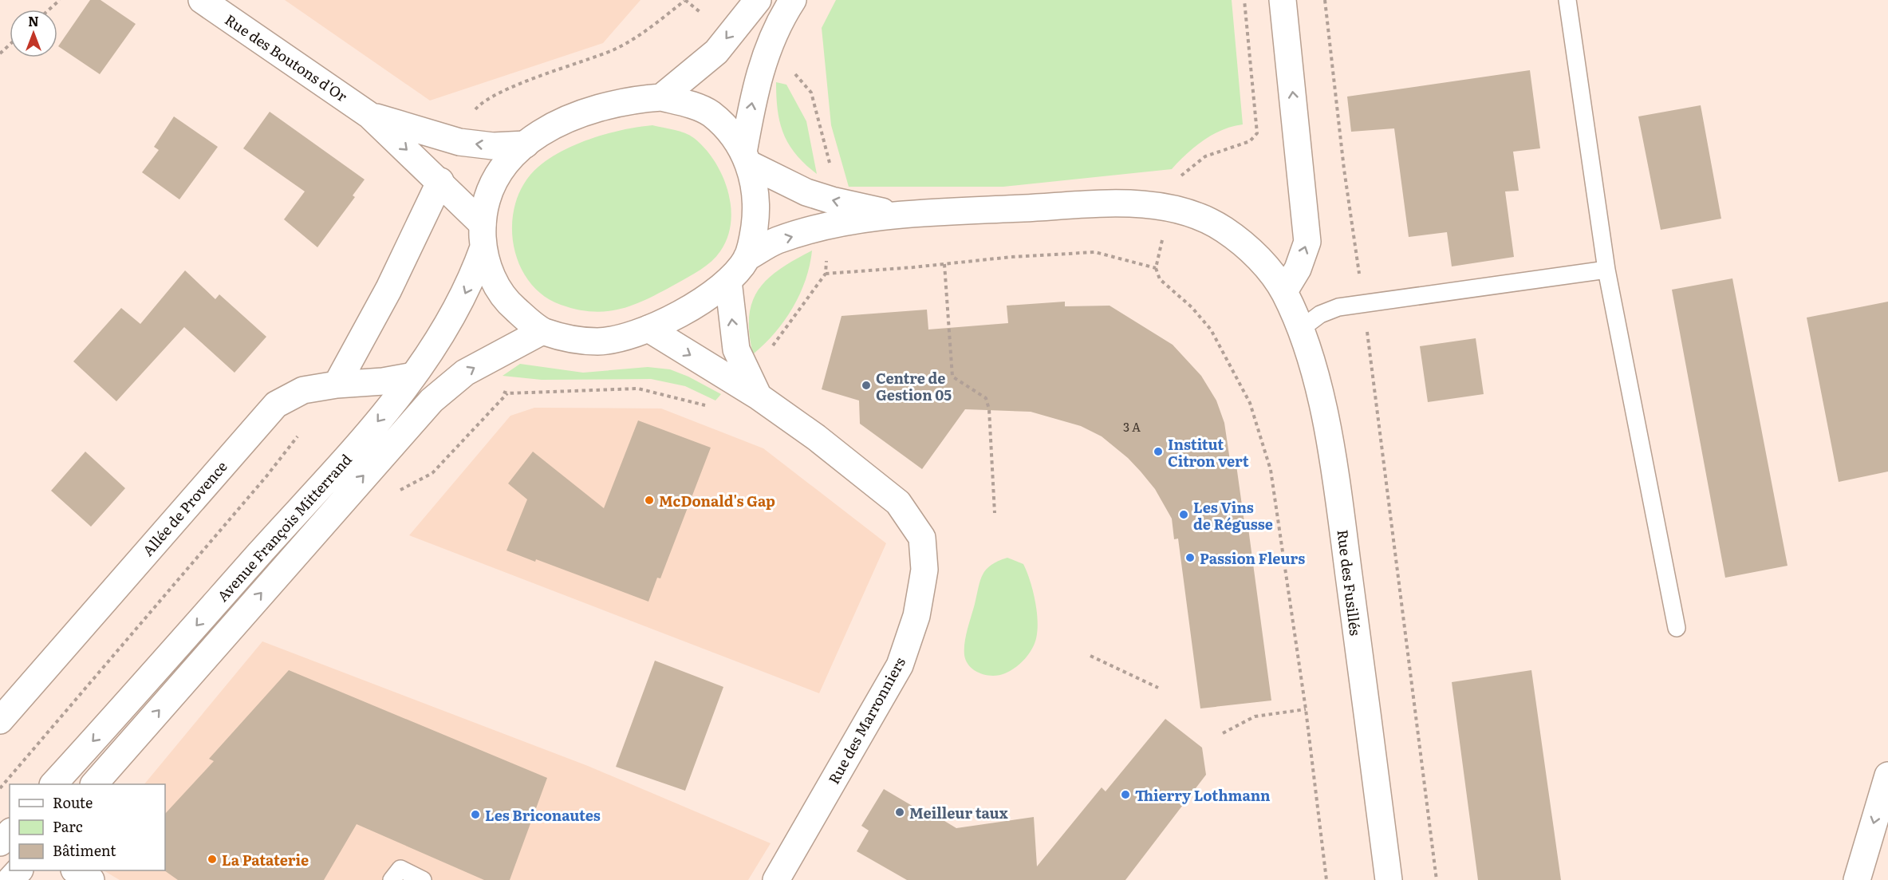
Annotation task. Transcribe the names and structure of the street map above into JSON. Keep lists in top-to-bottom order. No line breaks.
{"streets":{"main road":["Rue des Boutons d'Or","Allée de Provence","Avenue François Mitterrand","Rue des Fusillés","Rue des Marronniers"]},"crossings":[["Rue des Boutons d'Or","Avenue François Mitterrand"],["Allée de Provence","Avenue François Mitterrand"]],"places":["Centre de Gestion 05","Institut Citron vert","McDonald's Gap","Les Vins de Régusse","Passion Fleurs","Thierry Lothmann","Meilleur taux","Les Briconautes","La Pataterie"],"house_numbers":["3 A"],"legend":["Route","Parc","Bâtiment"],"north":"top"}
